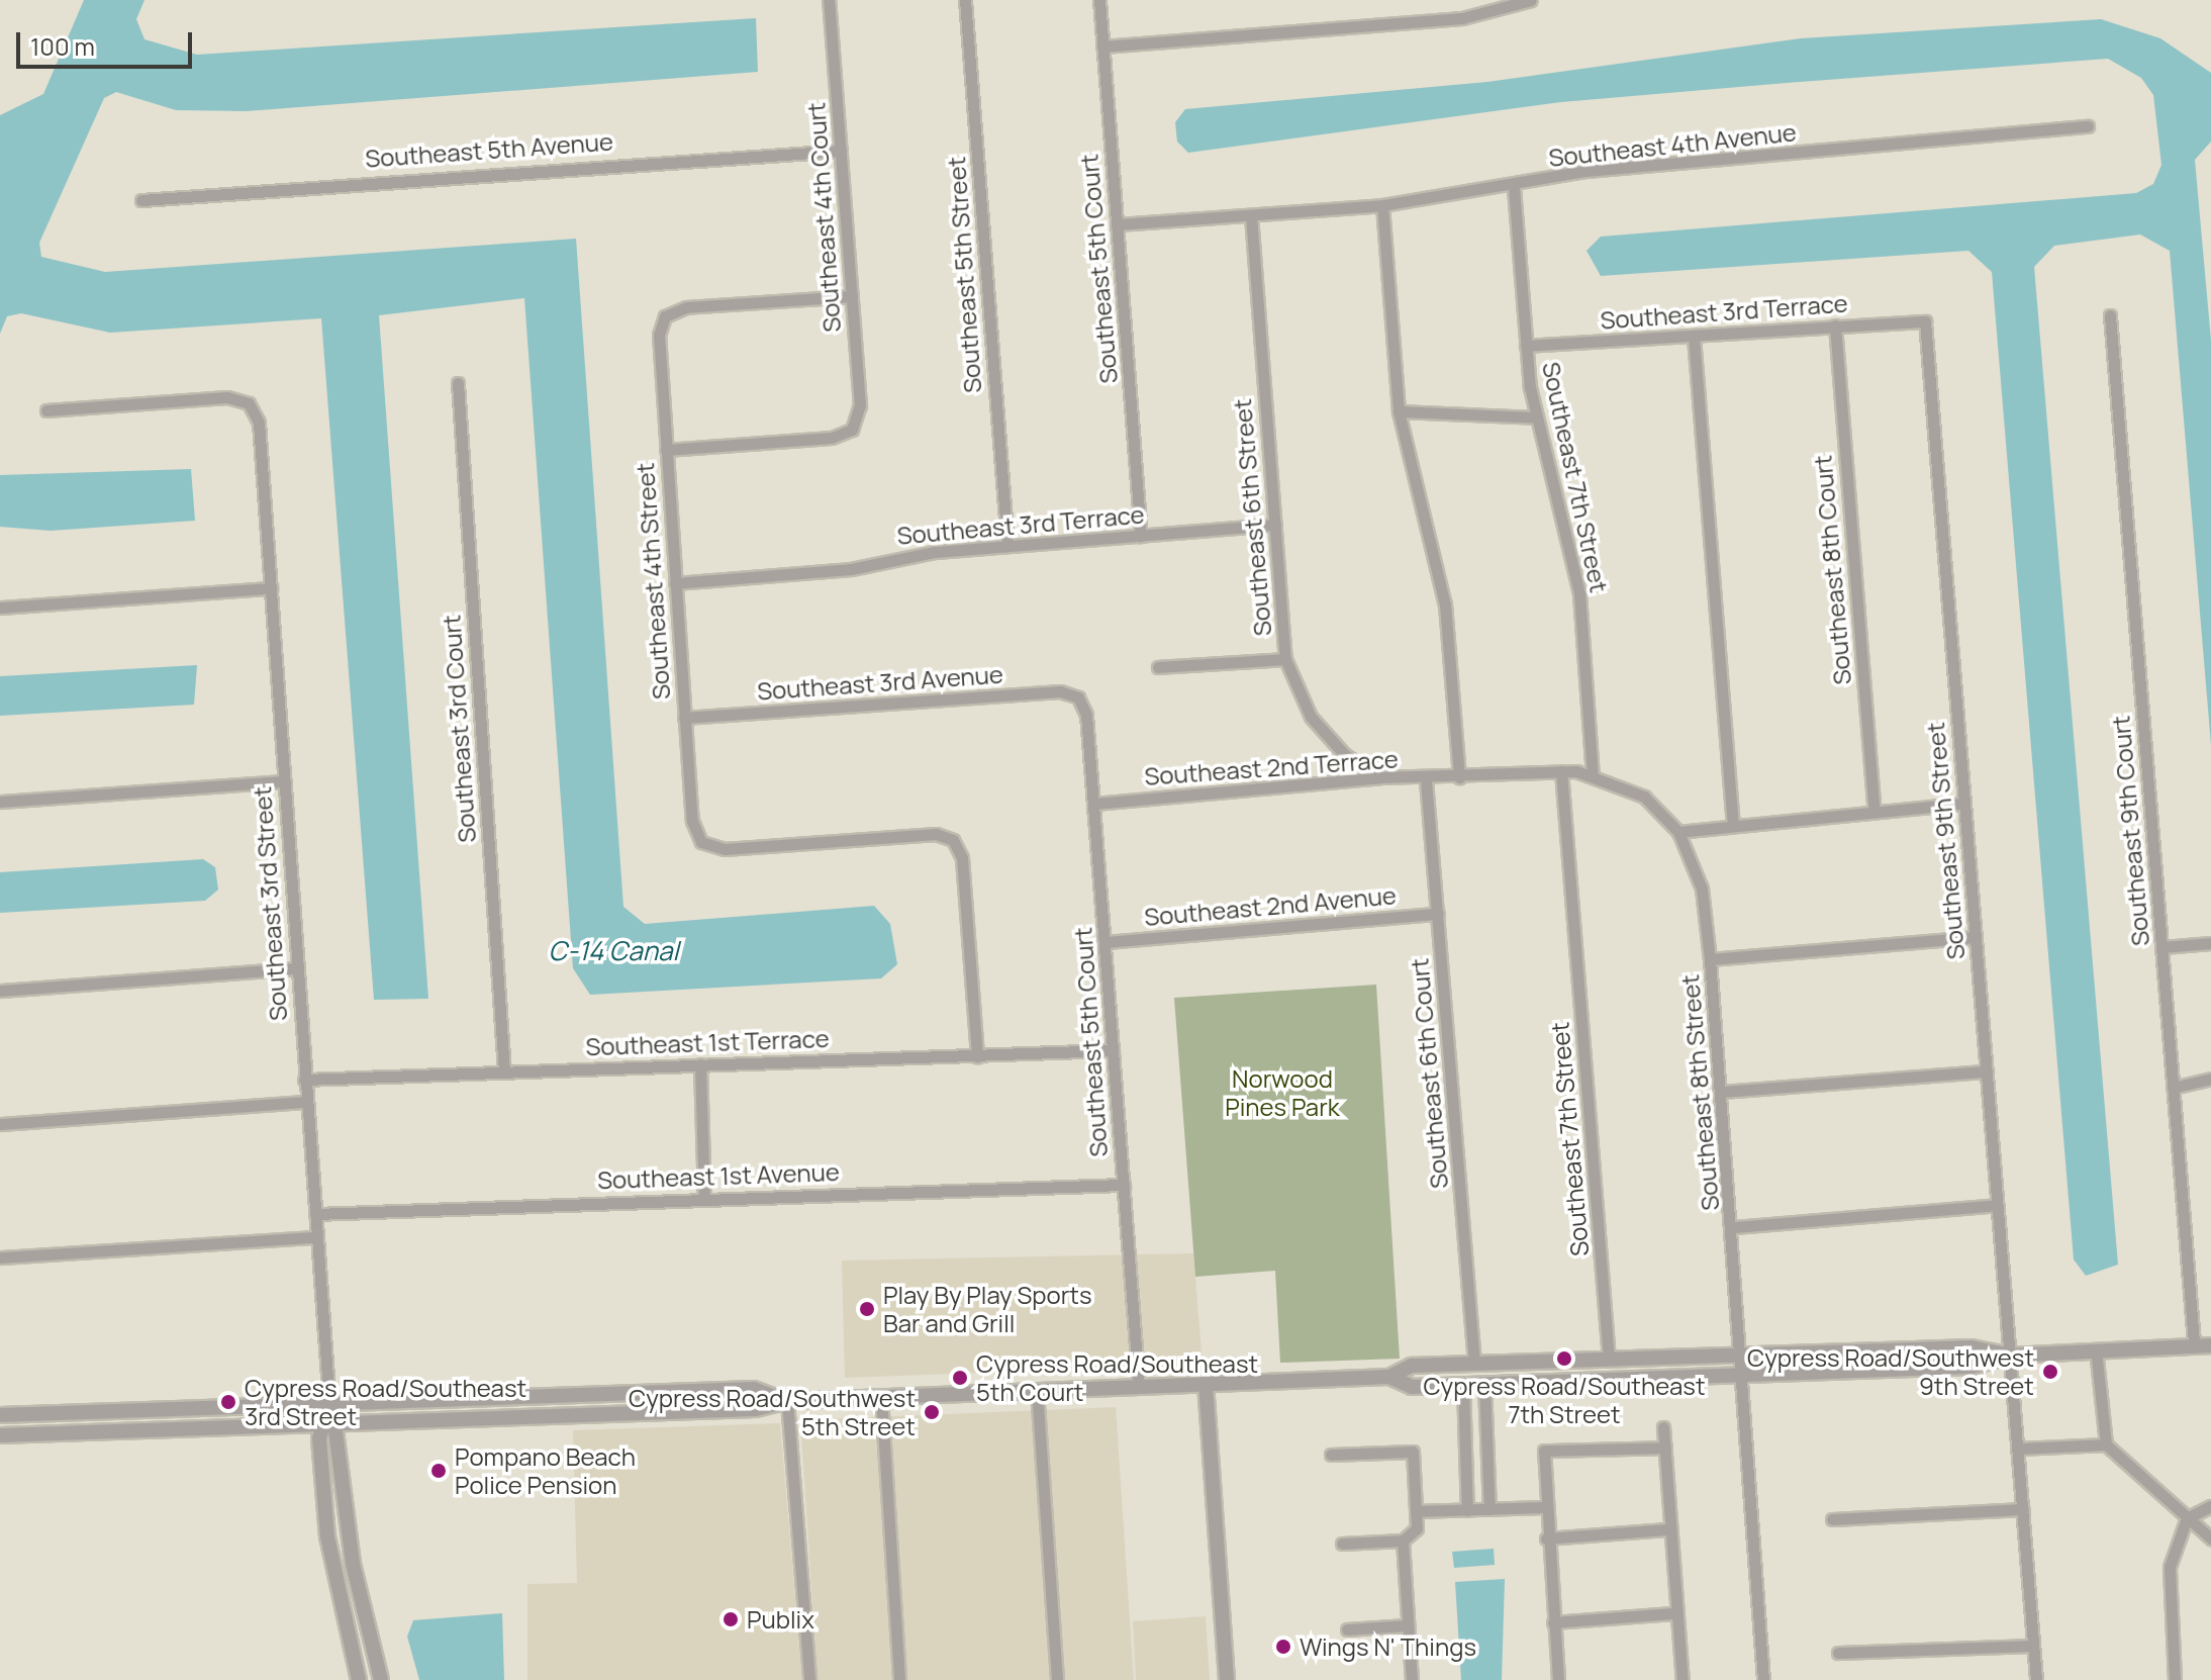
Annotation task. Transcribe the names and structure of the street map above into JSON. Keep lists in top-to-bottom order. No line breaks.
{"streets":{"street":["Southeast 4th Avenue","Southeast 5th Avenue","Southeast 4th Court","Southeast 5th Court","Southeast 5th Street","Southeast 3rd Terrace","Southeast 7th Street","Southeast 6th Street","Southeast 8th Court","Southeast 4th Street","Southeast 3rd Avenue","Southeast 3rd Court","Southeast 2nd Terrace","Southeast 9th Court","Southeast 9th Street","Southeast 3rd Street","Southeast 2nd Avenue","Southeast 1st Terrace","Southeast 6th Court","Southeast 8th Street","Southeast 1st Avenue"]},"crossings":[["Southeast 4th Avenue","Southeast 5th Court"],["Southeast 4th Avenue","Southeast 7th Street"],["Southeast 4th Avenue","Southeast 6th Street"],["Southeast 5th Avenue","Southeast 4th Court"],["Southeast 4th Court","Southeast 4th Street"],["Southeast 5th Court","Southeast 3rd Terrace"],["Southeast 5th Court","Southeast 3rd Avenue"],["Southeast 5th Court","Southeast 2nd Terrace"],["Southeast 5th Court","Southeast 2nd Avenue"],["Southeast 5th Court","Southeast 1st Terrace"],["Southeast 5th Court","Southeast 1st Avenue"],["Southeast 5th Street","Southeast 3rd Terrace"],["Southeast 3rd Terrace","Southeast 7th Street"],["Southeast 3rd Terrace","Southeast 6th Street"],["Southeast 3rd Terrace","Southeast 8th Court"],["Southeast 3rd Terrace","Southeast 4th Street"],["Southeast 3rd Terrace","Southeast 9th Street"],["Southeast 7th Street","Southeast 2nd Terrace"],["Southeast 6th Street","Southeast 2nd Terrace"],["Southeast 4th Street","Southeast 3rd Avenue"],["Southeast 4th Street","Southeast 1st Terrace"],["Southeast 3rd Court","Southeast 1st Terrace"],["Southeast 2nd Terrace","Southeast 6th Court"],["Southeast 2nd Terrace","Southeast 8th Street"],["Southeast 3rd Street","Southeast 1st Terrace"],["Southeast 3rd Street","Southeast 1st Avenue"],["Southeast 2nd Avenue","Southeast 6th Court"]],"water":["C-14 Canal"],"parks":["Norwood Pines Park"],"places":["Play By Play Sports Bar and Grill","Cypress Road/Southeast 7th Street","Cypress Road/Southwest 9th Street","Cypress Road/Southeast 5th Court","Cypress Road/Southeast 3rd Street","Cypress Road/Southwest 5th Street","Pompano Beach Police Pension","Publix","Wings N' Things"],"scale_bar":"100 m"}
